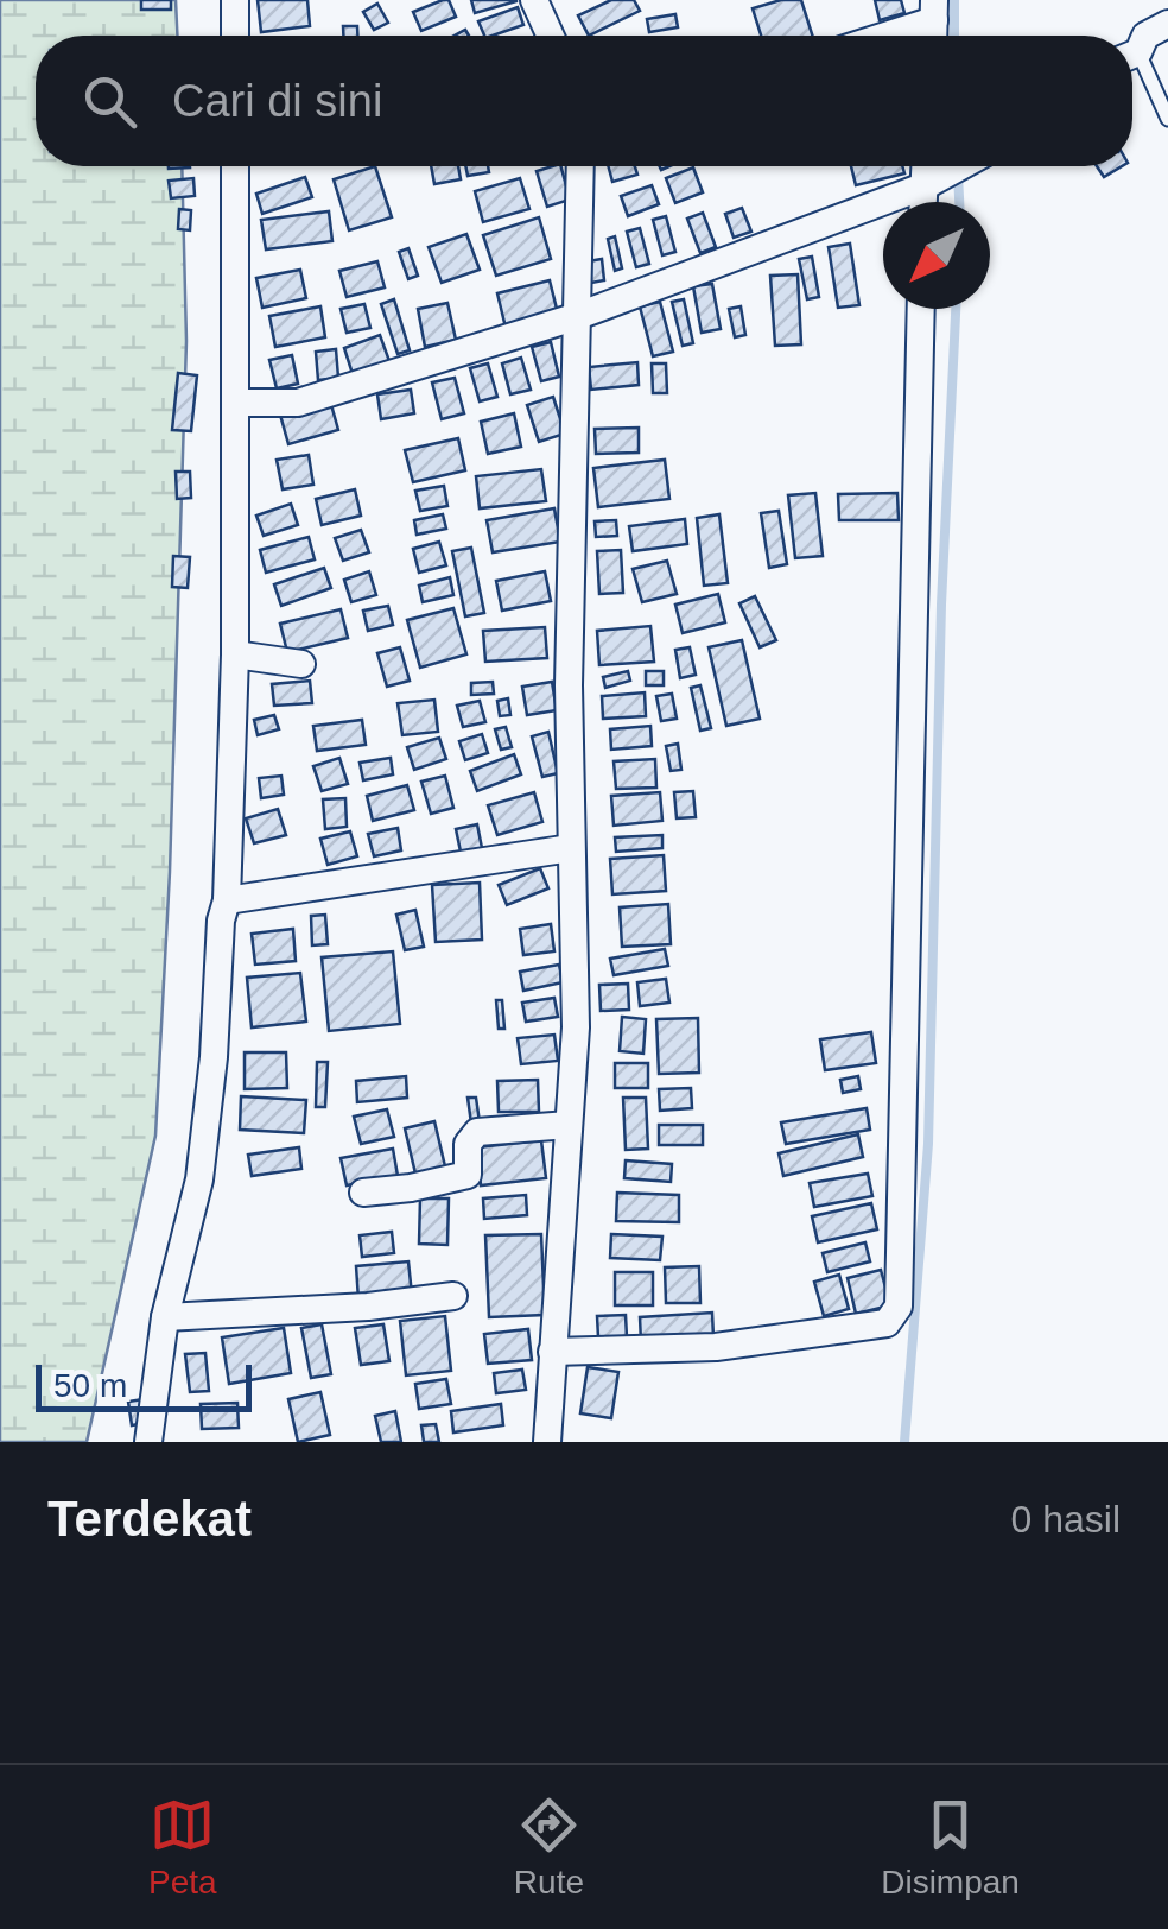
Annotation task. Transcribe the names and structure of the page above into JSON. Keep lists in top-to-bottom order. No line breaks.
{"scale_bar":"50 m","north":"bottom left","page":{"search":"Cari di sini","scale":"50 m","heading":["Terdekat","0 hasil"],"nav":["Peta","Rute","Disimpan"]}}
